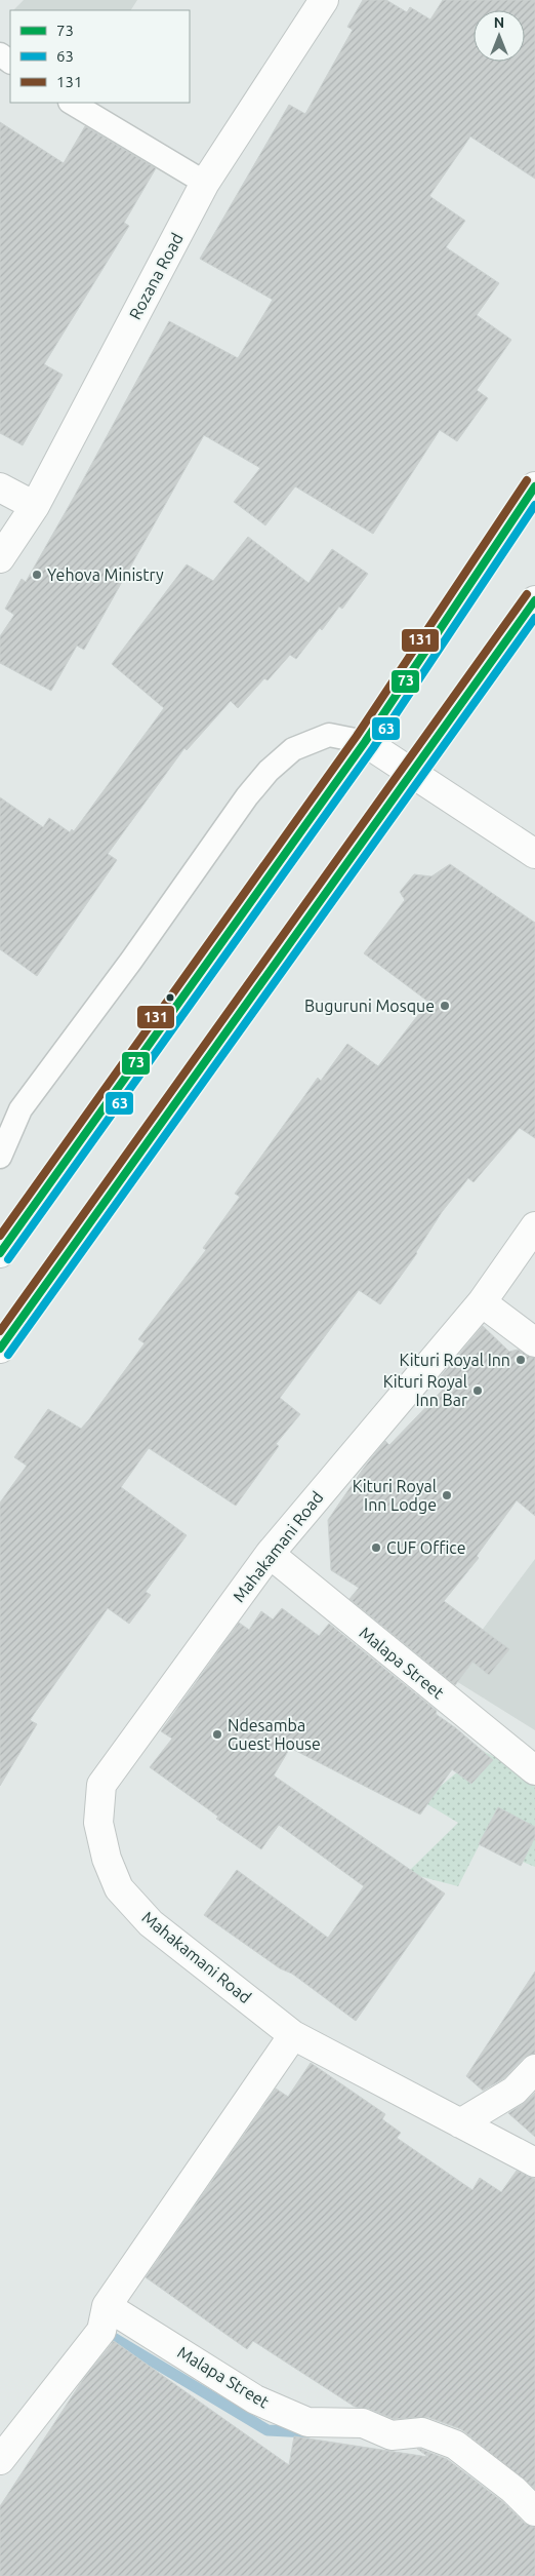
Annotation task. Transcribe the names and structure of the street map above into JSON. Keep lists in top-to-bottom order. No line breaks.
{"streets":{"street":["Rozana Road","Mahakamani Road","Malapa Street"]},"crossings":[["Mahakamani Road","Malapa Street"]],"places":["Yehova Ministry","Buguruni Mosque","Kituri Royal Inn","Kituri Royal Inn Bar","Kituri Royal Inn Lodge","CUF Office","Ndesamba Guest House"],"lines":["transit line 131","transit line 73","transit line 63"],"legend":["73","63","131"],"north":"top"}
